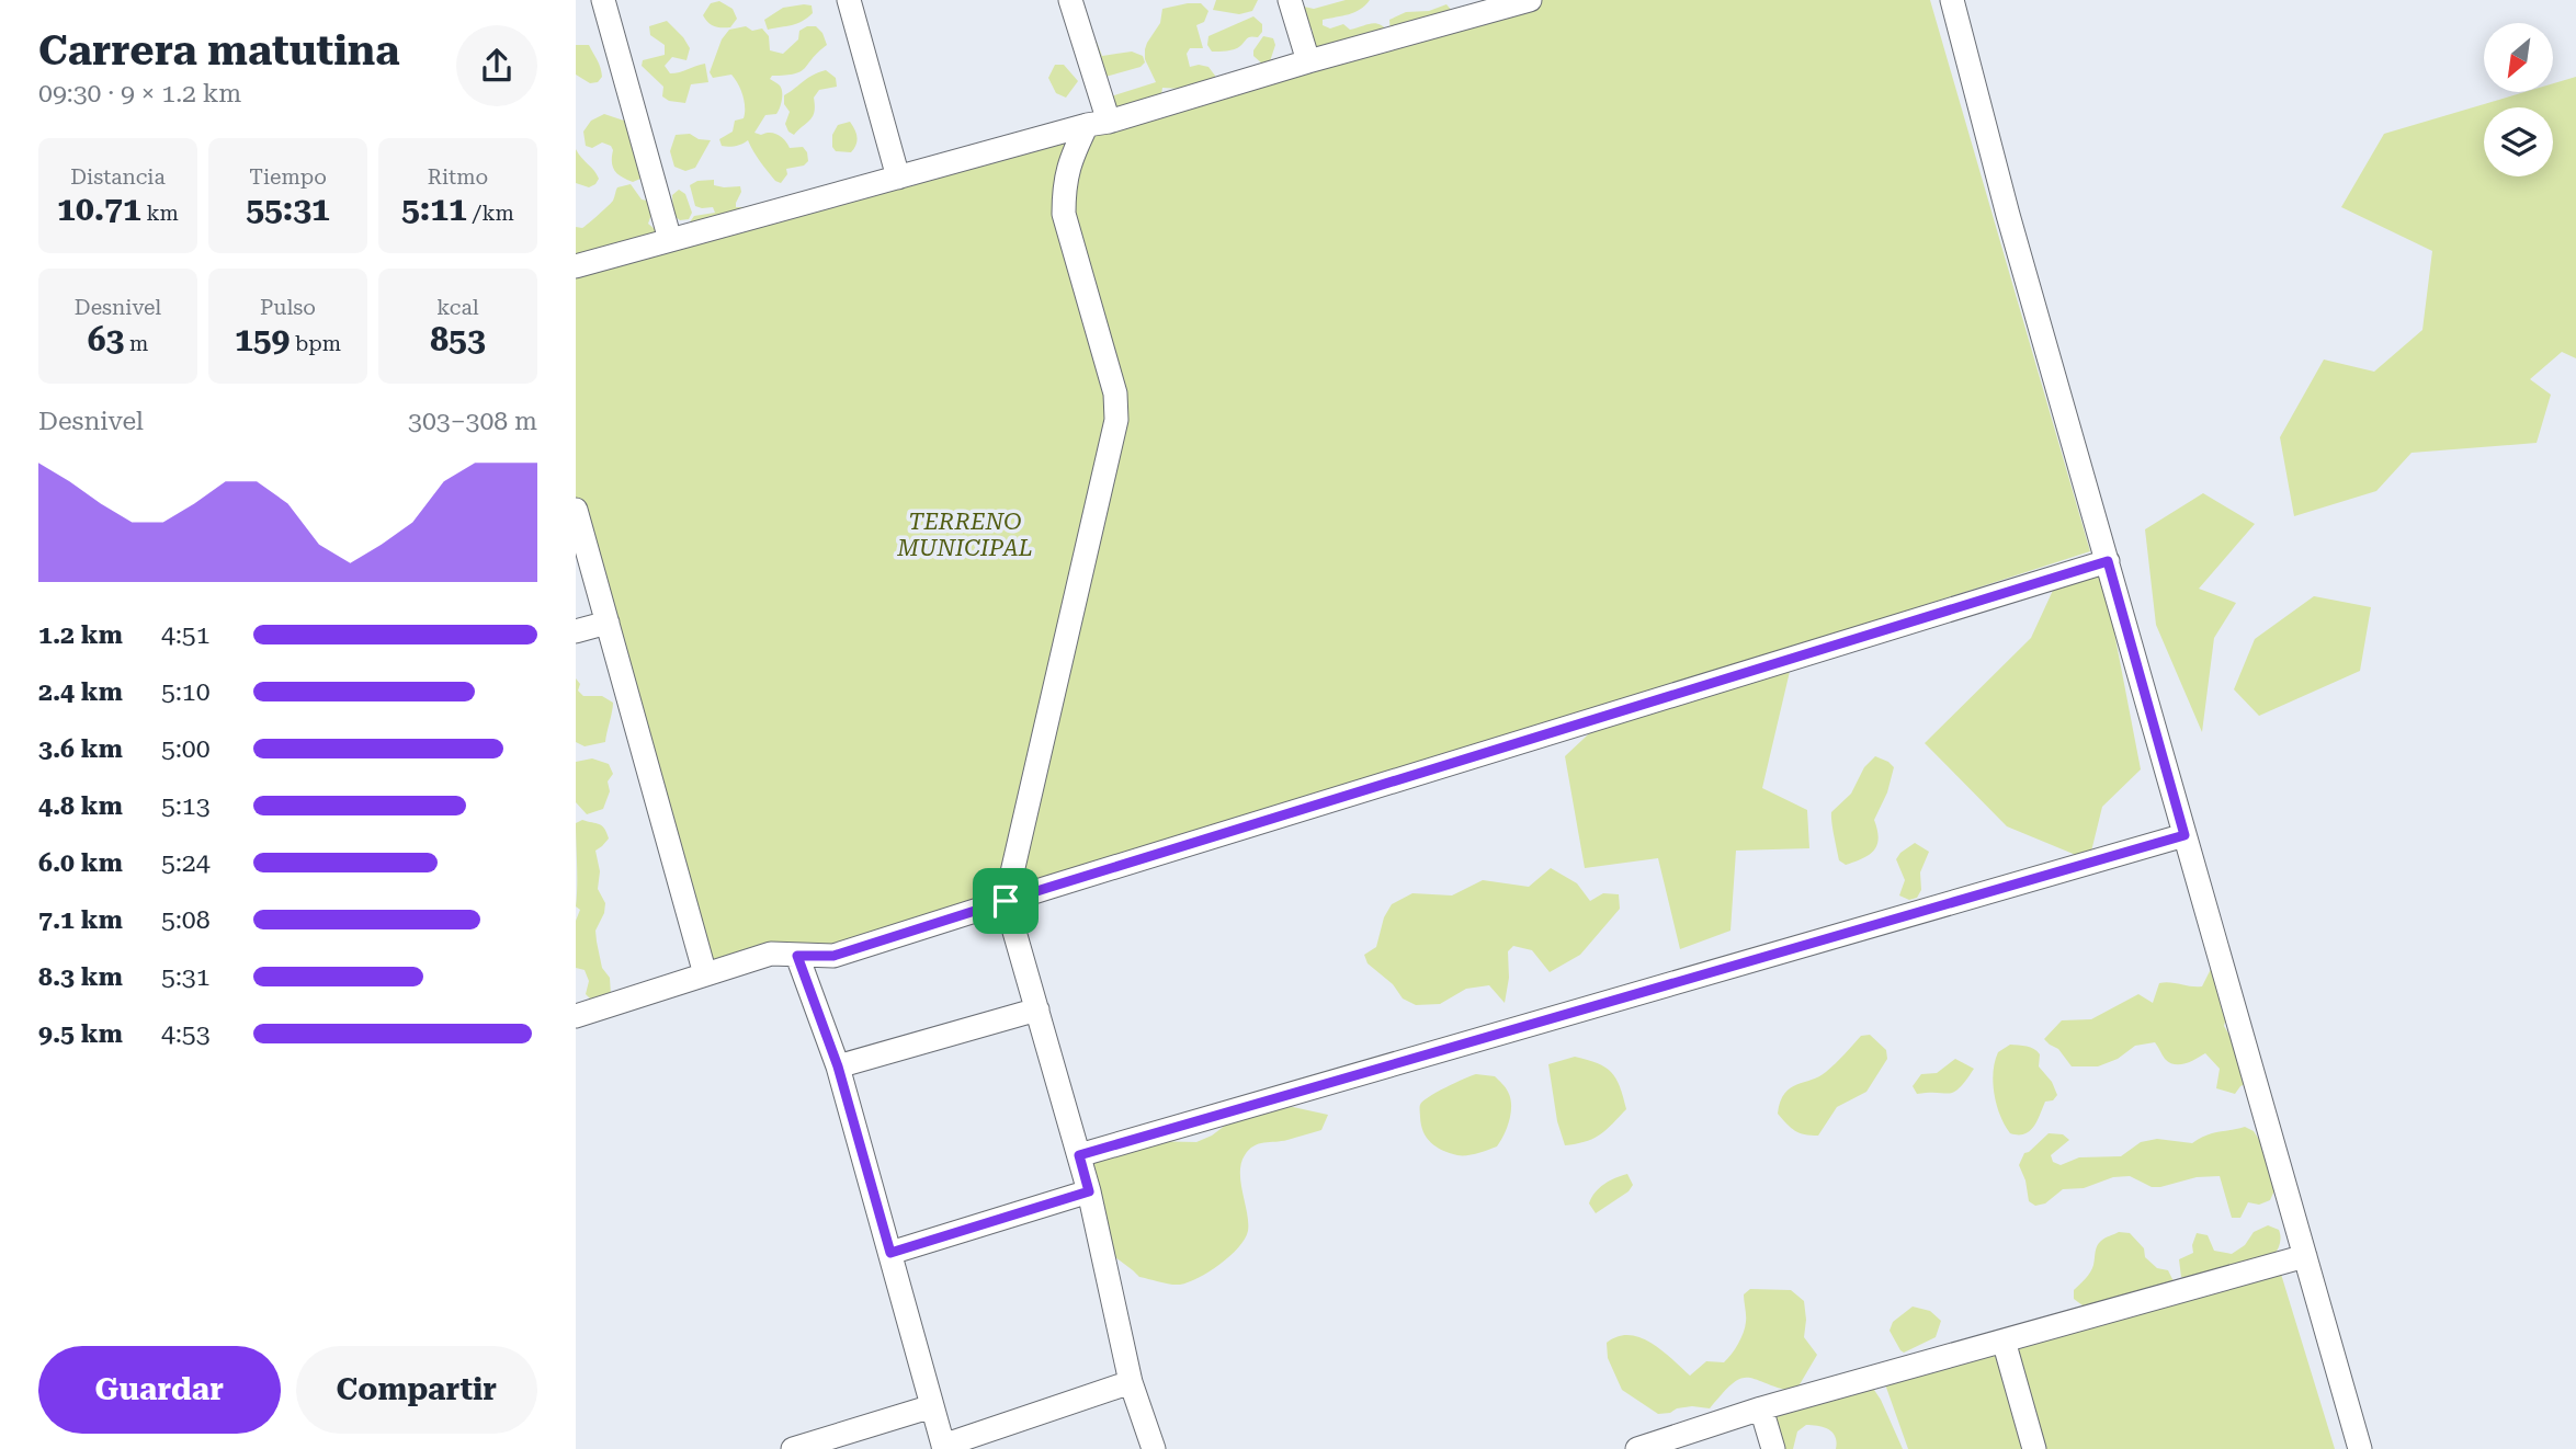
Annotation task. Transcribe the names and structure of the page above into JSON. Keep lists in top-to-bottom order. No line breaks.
{"parks":["TERRENO MUNICIPAL"],"north":"bottom left","page":{"heading":["Carrera matutina","09:30 · 9 × 1.2 km"],"stats":[["Distancia","10.71 km"],["Tiempo","55:31"],["Ritmo","5:11 /km"],["Desnivel","63 m"],["Pulso","159 bpm"],["kcal","853"]],"chart":["Desnivel","303–308 m"],"list":[{"name":"1.2 km","note":"4:51"},{"name":"2.4 km","note":"5:10"},{"name":"3.6 km","note":"5:00"},{"name":"4.8 km","note":"5:13"},{"name":"6.0 km","note":"5:24"},{"name":"7.1 km","note":"5:08"},{"name":"8.3 km","note":"5:31"},{"name":"9.5 km","note":"4:53"}],"buttons":["Guardar","Compartir"]}}
